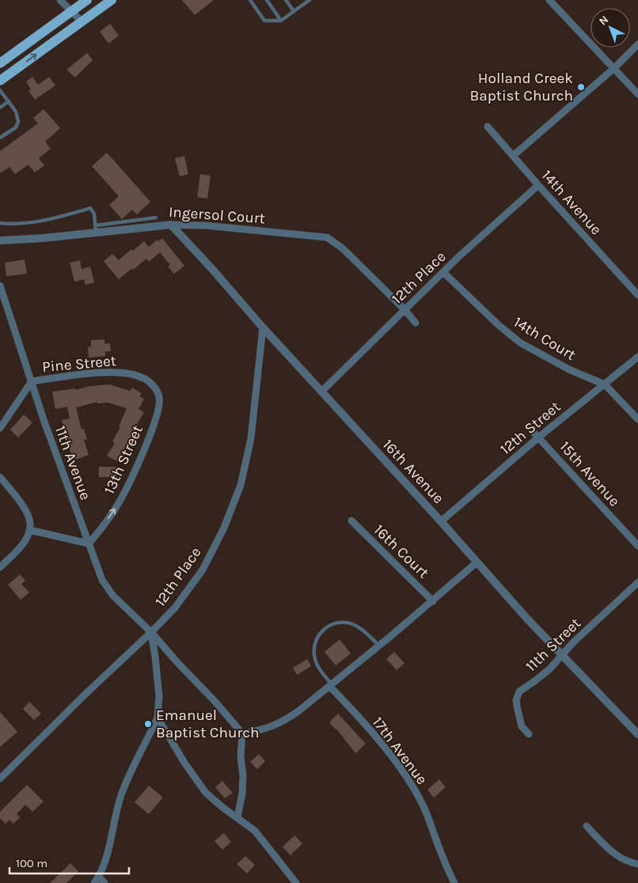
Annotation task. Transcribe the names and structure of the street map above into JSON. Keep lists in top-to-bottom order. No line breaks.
{"streets":{"street":["14th Avenue","Ingersol Court","12th Place","14th Court","Pine Street","12th Street","13th Street","11th Avenue","16th Avenue","15th Avenue","16th Court","11th Street","17th Avenue"]},"crossings":[["14th Avenue","12th Place"],["Ingersol Court","12th Place"],["Ingersol Court","16th Avenue"],["12th Place","14th Court"],["12th Place","11th Avenue"],["12th Place","16th Avenue"],["14th Court","12th Street"],["Pine Street","13th Street"],["Pine Street","11th Avenue"],["12th Street","16th Avenue"],["12th Street","15th Avenue"],["13th Street","11th Avenue"],["16th Avenue","11th Street"]],"one_way":["13th Street"],"places":["Holland Creek Baptist Church","Emanuel Baptist Church"],"scale_bar":"100 m","north":"top left"}
